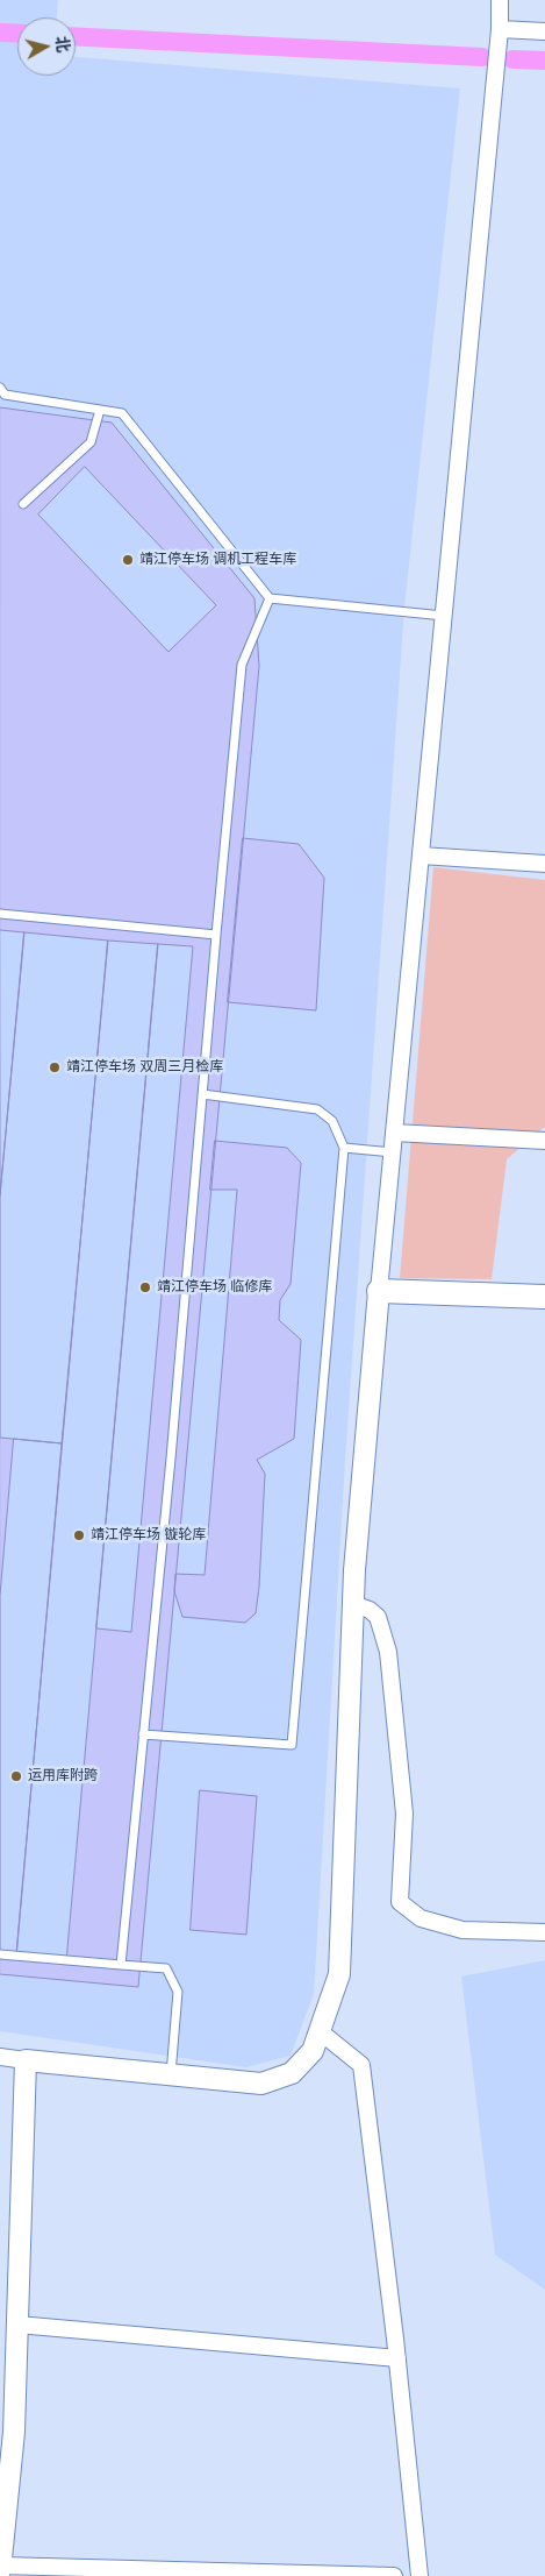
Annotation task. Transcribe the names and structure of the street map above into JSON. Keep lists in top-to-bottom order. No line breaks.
{"places":["靖江停车场 调机工程车库","靖江停车场 双周三月检库","靖江停车场 临修库","靖江停车场 镟轮库","运用库附跨"],"north":"right"}
